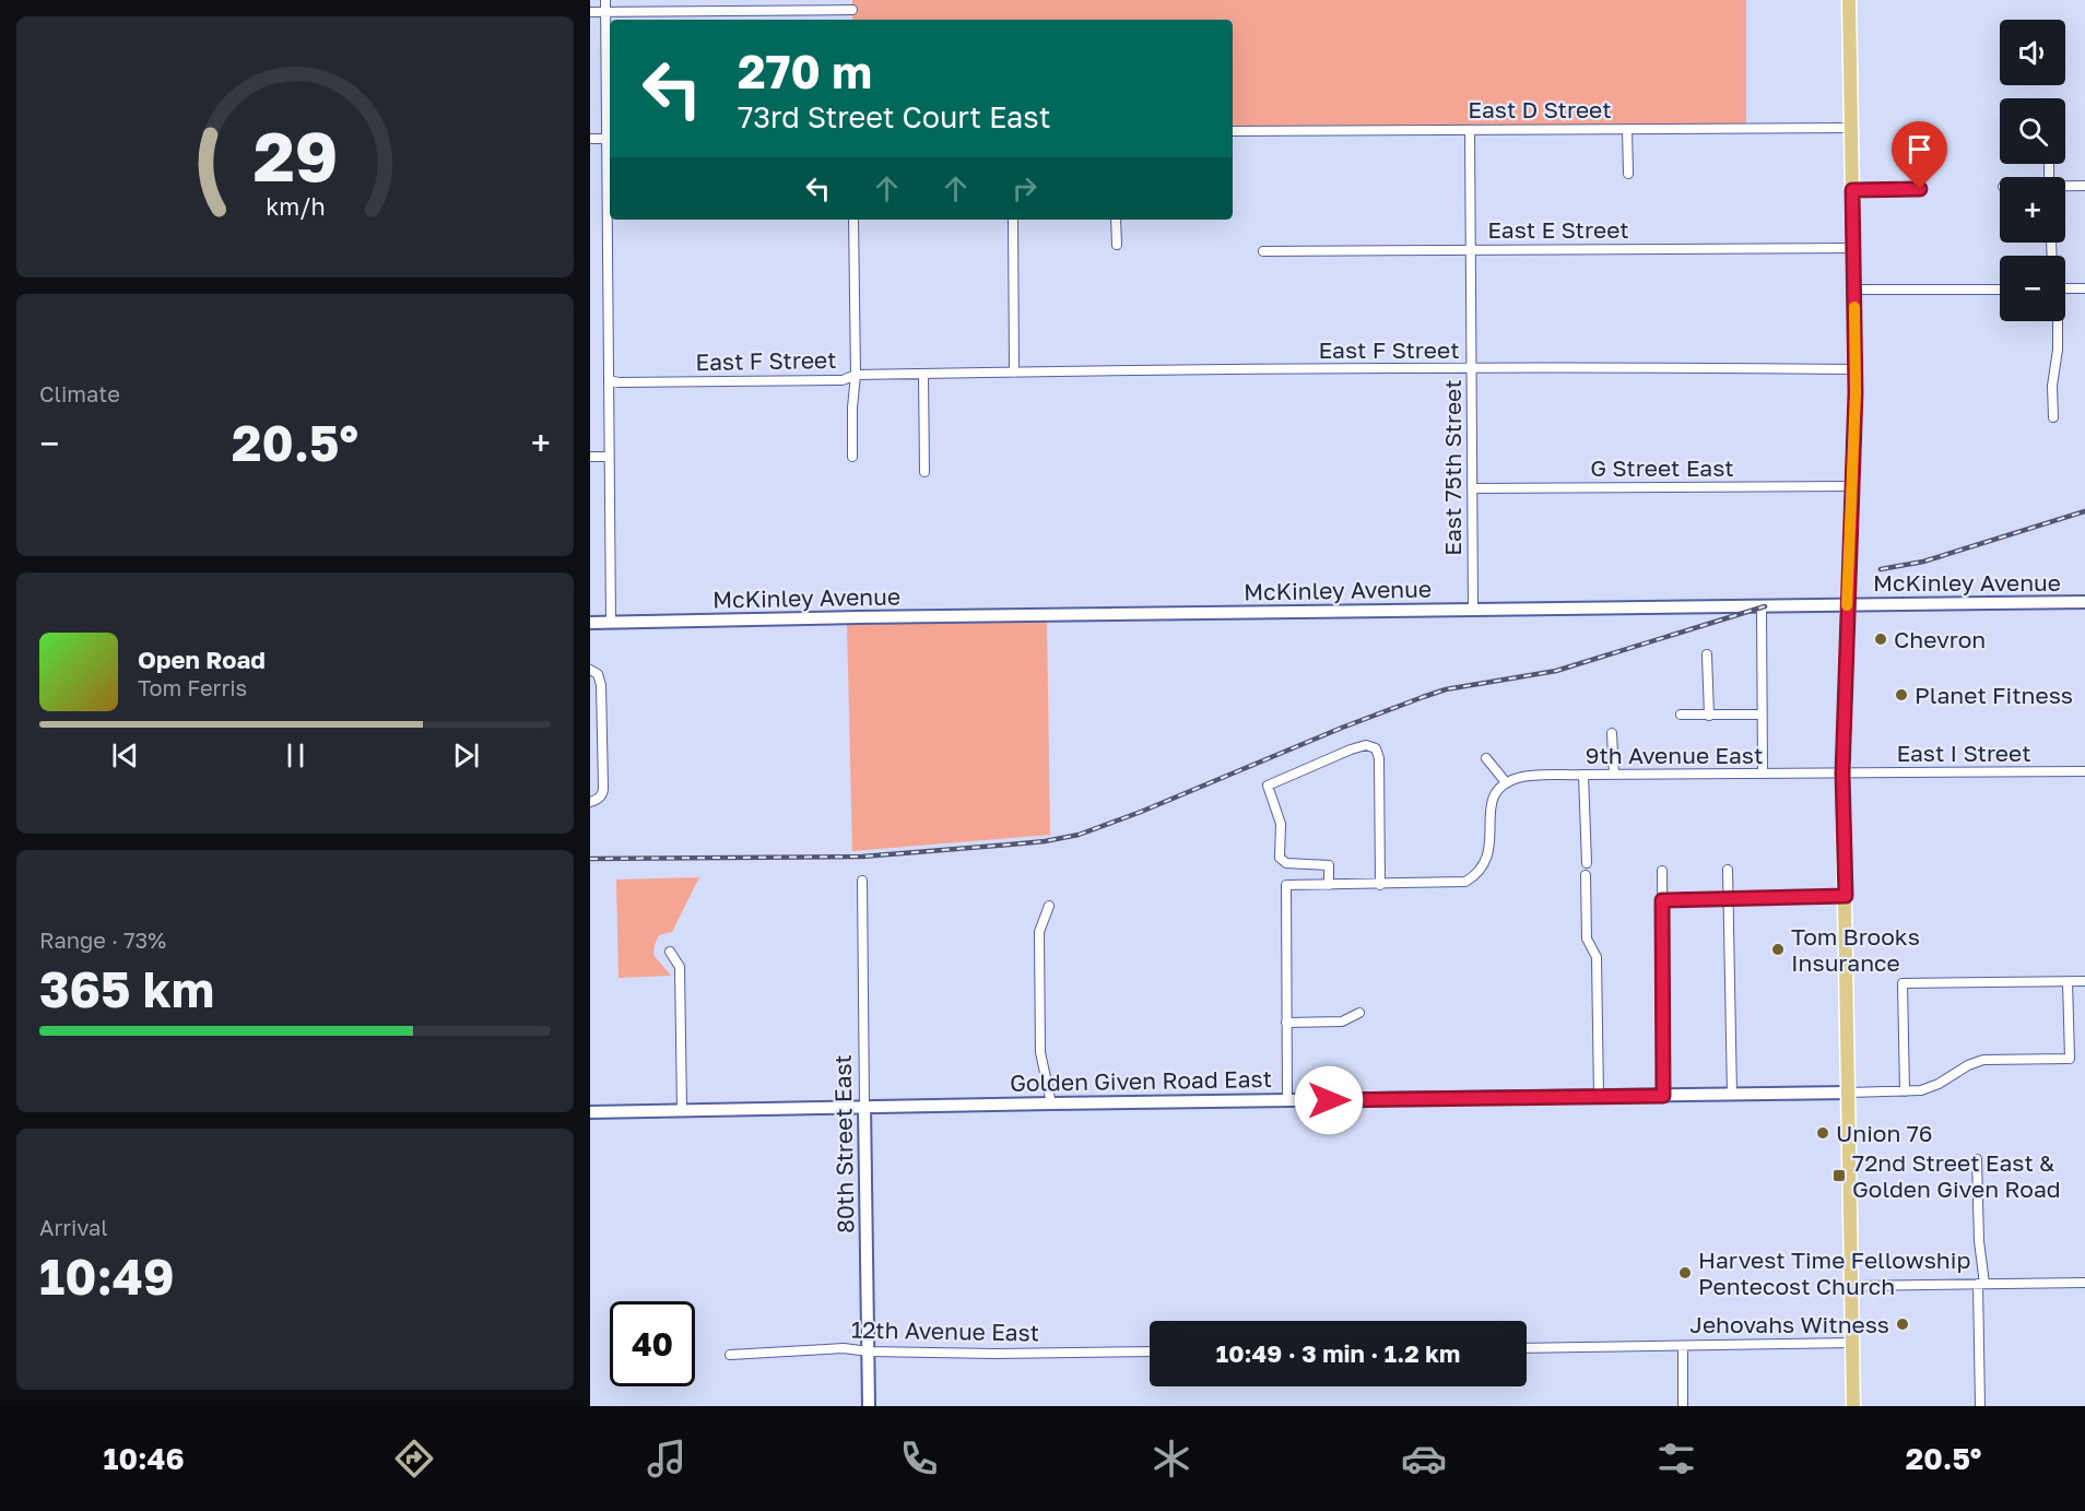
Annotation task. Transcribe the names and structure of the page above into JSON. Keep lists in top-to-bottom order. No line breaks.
{"streets":{"street":["East D Street","East E Street","East F Street","East 75th Street","G Street East","McKinley Avenue","East I Street","9th Avenue East","Golden Given Road East","80th Street East","12th Avenue East"]},"crossings":[["East D Street","East 75th Street"],["East E Street","East 75th Street"],["East F Street","East 75th Street"],["East 75th Street","G Street East"],["East 75th Street","McKinley Avenue"],["East I Street","9th Avenue East"],["Golden Given Road East","80th Street East"],["80th Street East","12th Avenue East"]],"places":{"other":["Chevron","Planet Fitness","Tom Brooks Insurance","Union 76","Harvest Time Fellowship Pentecost Church","Jehovahs Witness"],"transit":["72nd Street East & Golden Given Road"]},"page":{"map_buttons":["+","−"],"turn":["270 m","73rd Street Court East"],"tile":["Climate",["Range · 73%","365 km"],["Arrival","10:49"]],"heat":["−","20.5°","+"],"song":["Open Road","Tom Ferris"],"limit":"40","trip":"10:49 · 3 min · 1.2 km","tabs":["10:46","20.5°"],"gauge":["29","km/h"]}}
